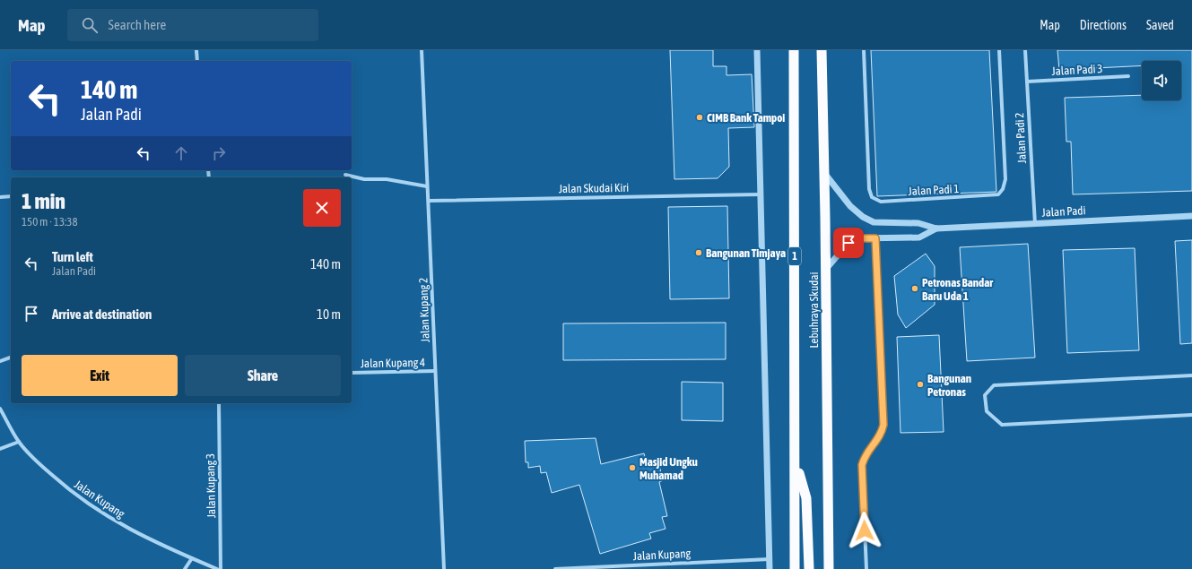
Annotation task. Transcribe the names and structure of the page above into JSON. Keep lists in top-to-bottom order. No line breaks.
{"streets":{"highway":["1","Lebuhraya Skudai"],"street":["Jalan Padi 3","Jalan Padi 2","Jalan Skudai Kiri","Jalan Padi 1","Jalan Padi","Jalan Kupang 2","Jalan Kupang 4","Jalan Kupang 3","Jalan Kupang"]},"crossings":[["Jalan Padi 3","Jalan Padi 2"],["Jalan Padi 2","Jalan Padi"],["Jalan Skudai Kiri","Jalan Kupang 2"],["Jalan Padi","Lebuhraya Skudai"],["Jalan Kupang 2","Jalan Kupang 4"]],"places":["CIMB Bank Tampoi","Bangunan Timjaya","Petronas Bandar Baru Uda 1","Bangunan Petronas","Masjid Ungku Muhamad"],"page":{"header":"Map","search":"Search here","nav":["Map","Directions","Saved"],"turn":["140 m","Jalan Padi"],"heading":["1 min","150 m · 13:38"],"list":[{"name":"Turn left","note":"Jalan Padi","value":"140 m"},{"name":"Arrive at destination","value":"10 m"}],"buttons":["Exit","Share"]}}
